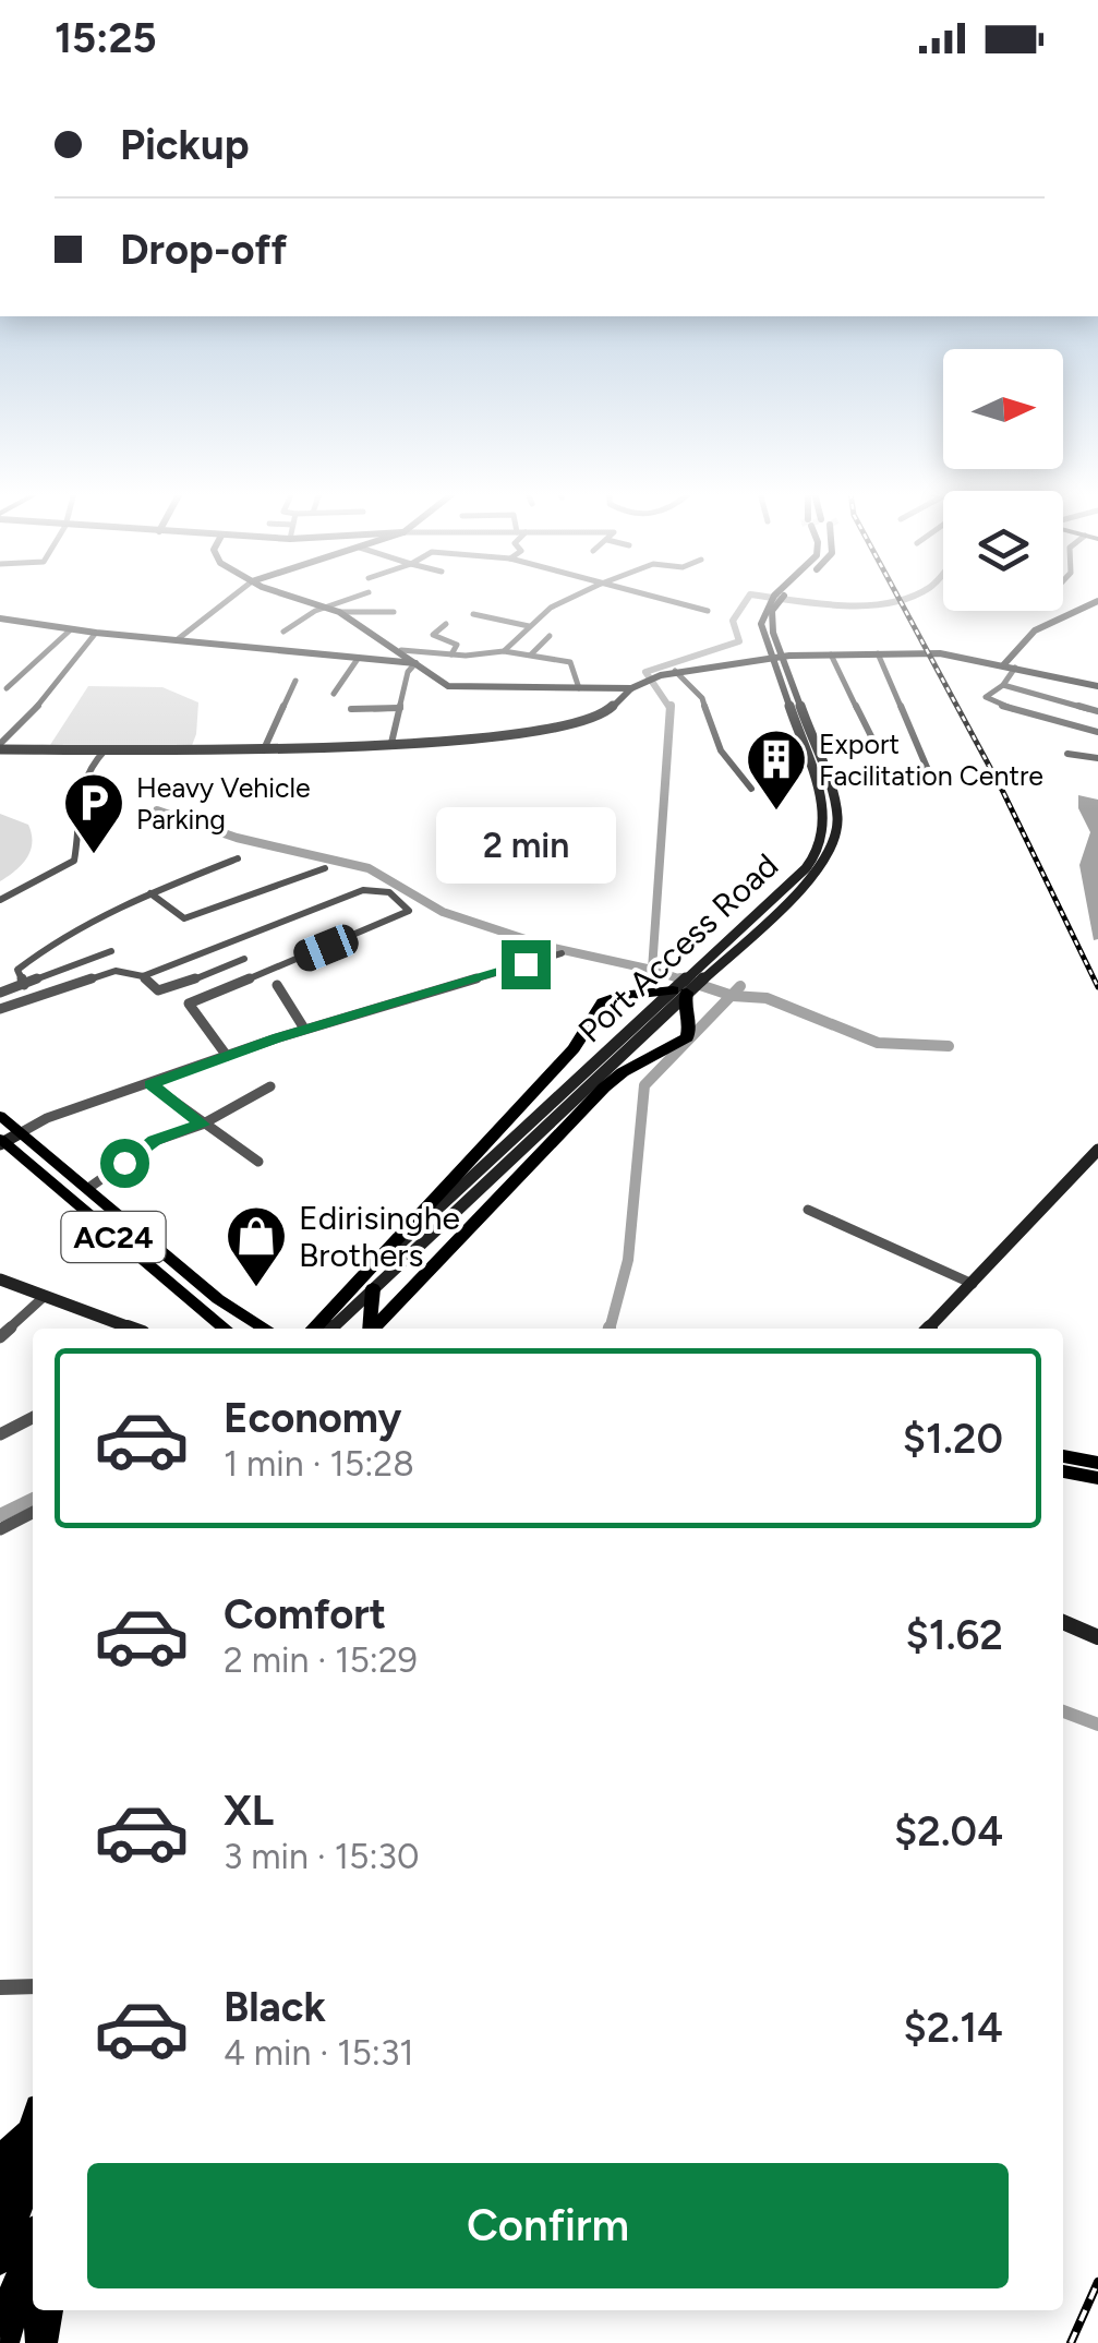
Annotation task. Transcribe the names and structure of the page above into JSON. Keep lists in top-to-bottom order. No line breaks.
{"streets":{"main road":["Port Access Road","AC24"]},"places":{"building":["Export Facilitation Centre"],"parking":["Heavy Vehicle Parking"],"shop":["Edirisinghe Brothers"]},"north":"right","page":{"status":"15:25","banner":["Pickup","Drop-off"],"bubble":"2 min","list":[{"name":"Economy","note":"1 min · 15:28","value":"$1.20"},{"name":"Comfort","note":"2 min · 15:29","value":"$1.62"},{"name":"XL","note":"3 min · 15:30","value":"$2.04"},{"name":"Black","note":"4 min · 15:31","value":"$2.14"}],"buttons":"Confirm"}}
